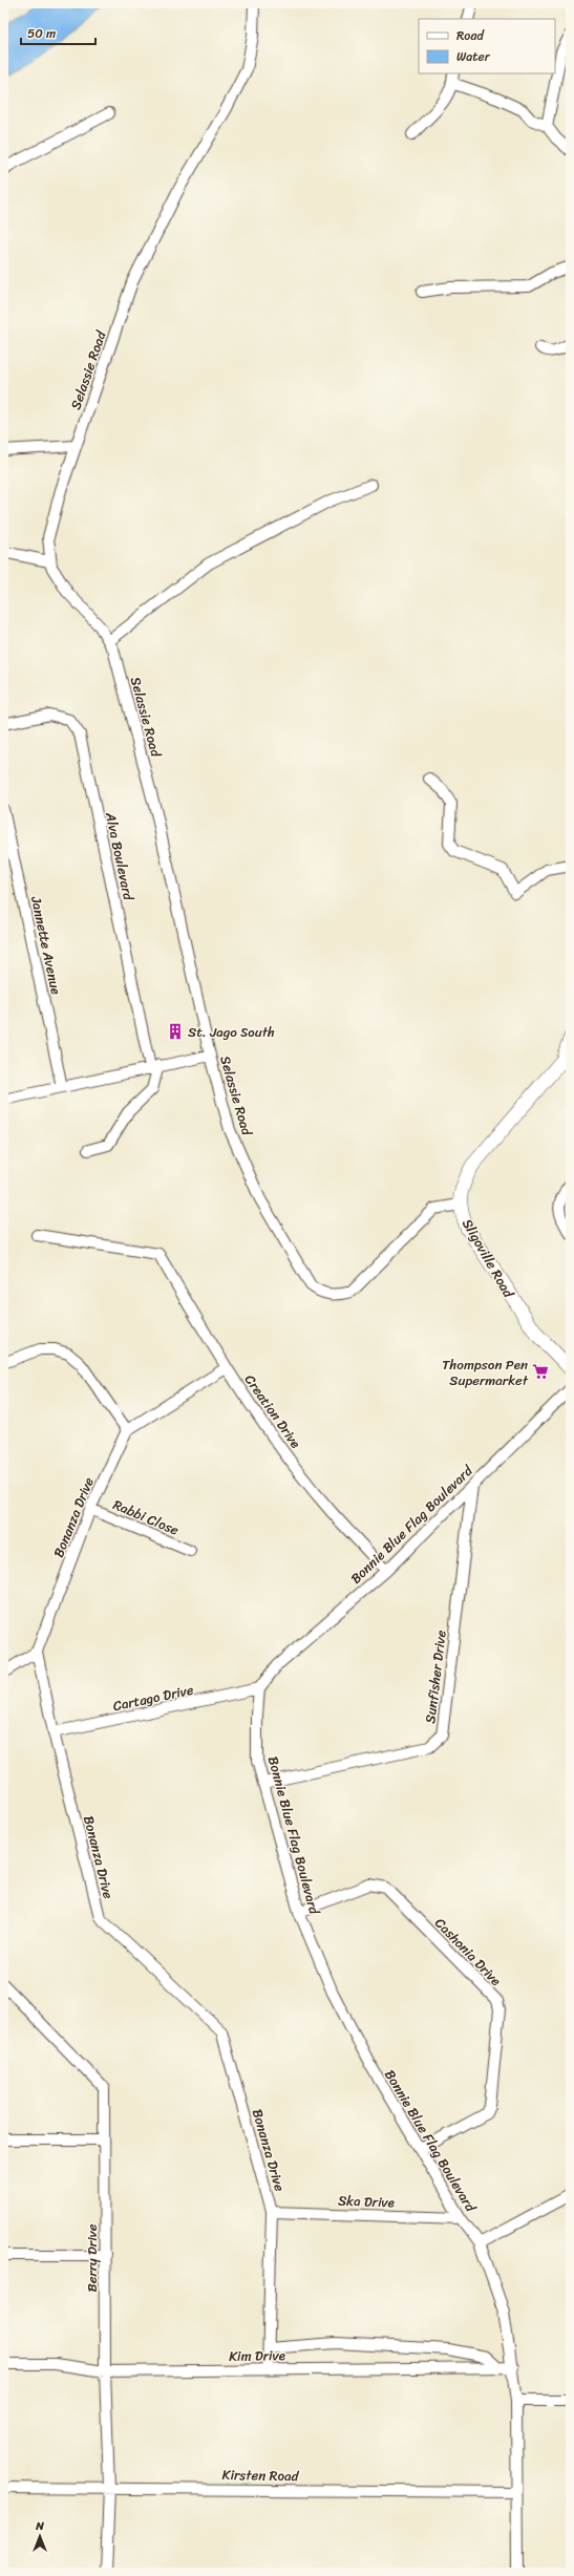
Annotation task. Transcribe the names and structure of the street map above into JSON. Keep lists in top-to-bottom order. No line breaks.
{"streets":{"street":["Selassie Road","Alva Boulevard","Jannette Avenue","Sligoville Road","Creation Drive","Bonanza Drive","Rabbi Close","Bonnie Blue Flag Boulevard","Sunfisher Drive","Cartago Drive","Cashonia Drive","Ska Drive","Berry Drive","Kim Drive","Kirsten Road"]},"crossings":[["Selassie Road","Sligoville Road"],["Creation Drive","Bonnie Blue Flag Boulevard"],["Bonanza Drive","Rabbi Close"],["Bonanza Drive","Cartago Drive"],["Bonanza Drive","Ska Drive"],["Bonanza Drive","Kim Drive"],["Bonnie Blue Flag Boulevard","Sunfisher Drive"],["Bonnie Blue Flag Boulevard","Cartago Drive"],["Bonnie Blue Flag Boulevard","Cashonia Drive"],["Bonnie Blue Flag Boulevard","Ska Drive"],["Bonnie Blue Flag Boulevard","Kim Drive"],["Bonnie Blue Flag Boulevard","Kirsten Road"],["Berry Drive","Kim Drive"],["Berry Drive","Kirsten Road"]],"places":{"building":["St. Jago South"],"supermarket":["Thompson Pen Supermarket"]},"legend":["Road","Water"],"scale_bar":"50 m","north":"top"}
